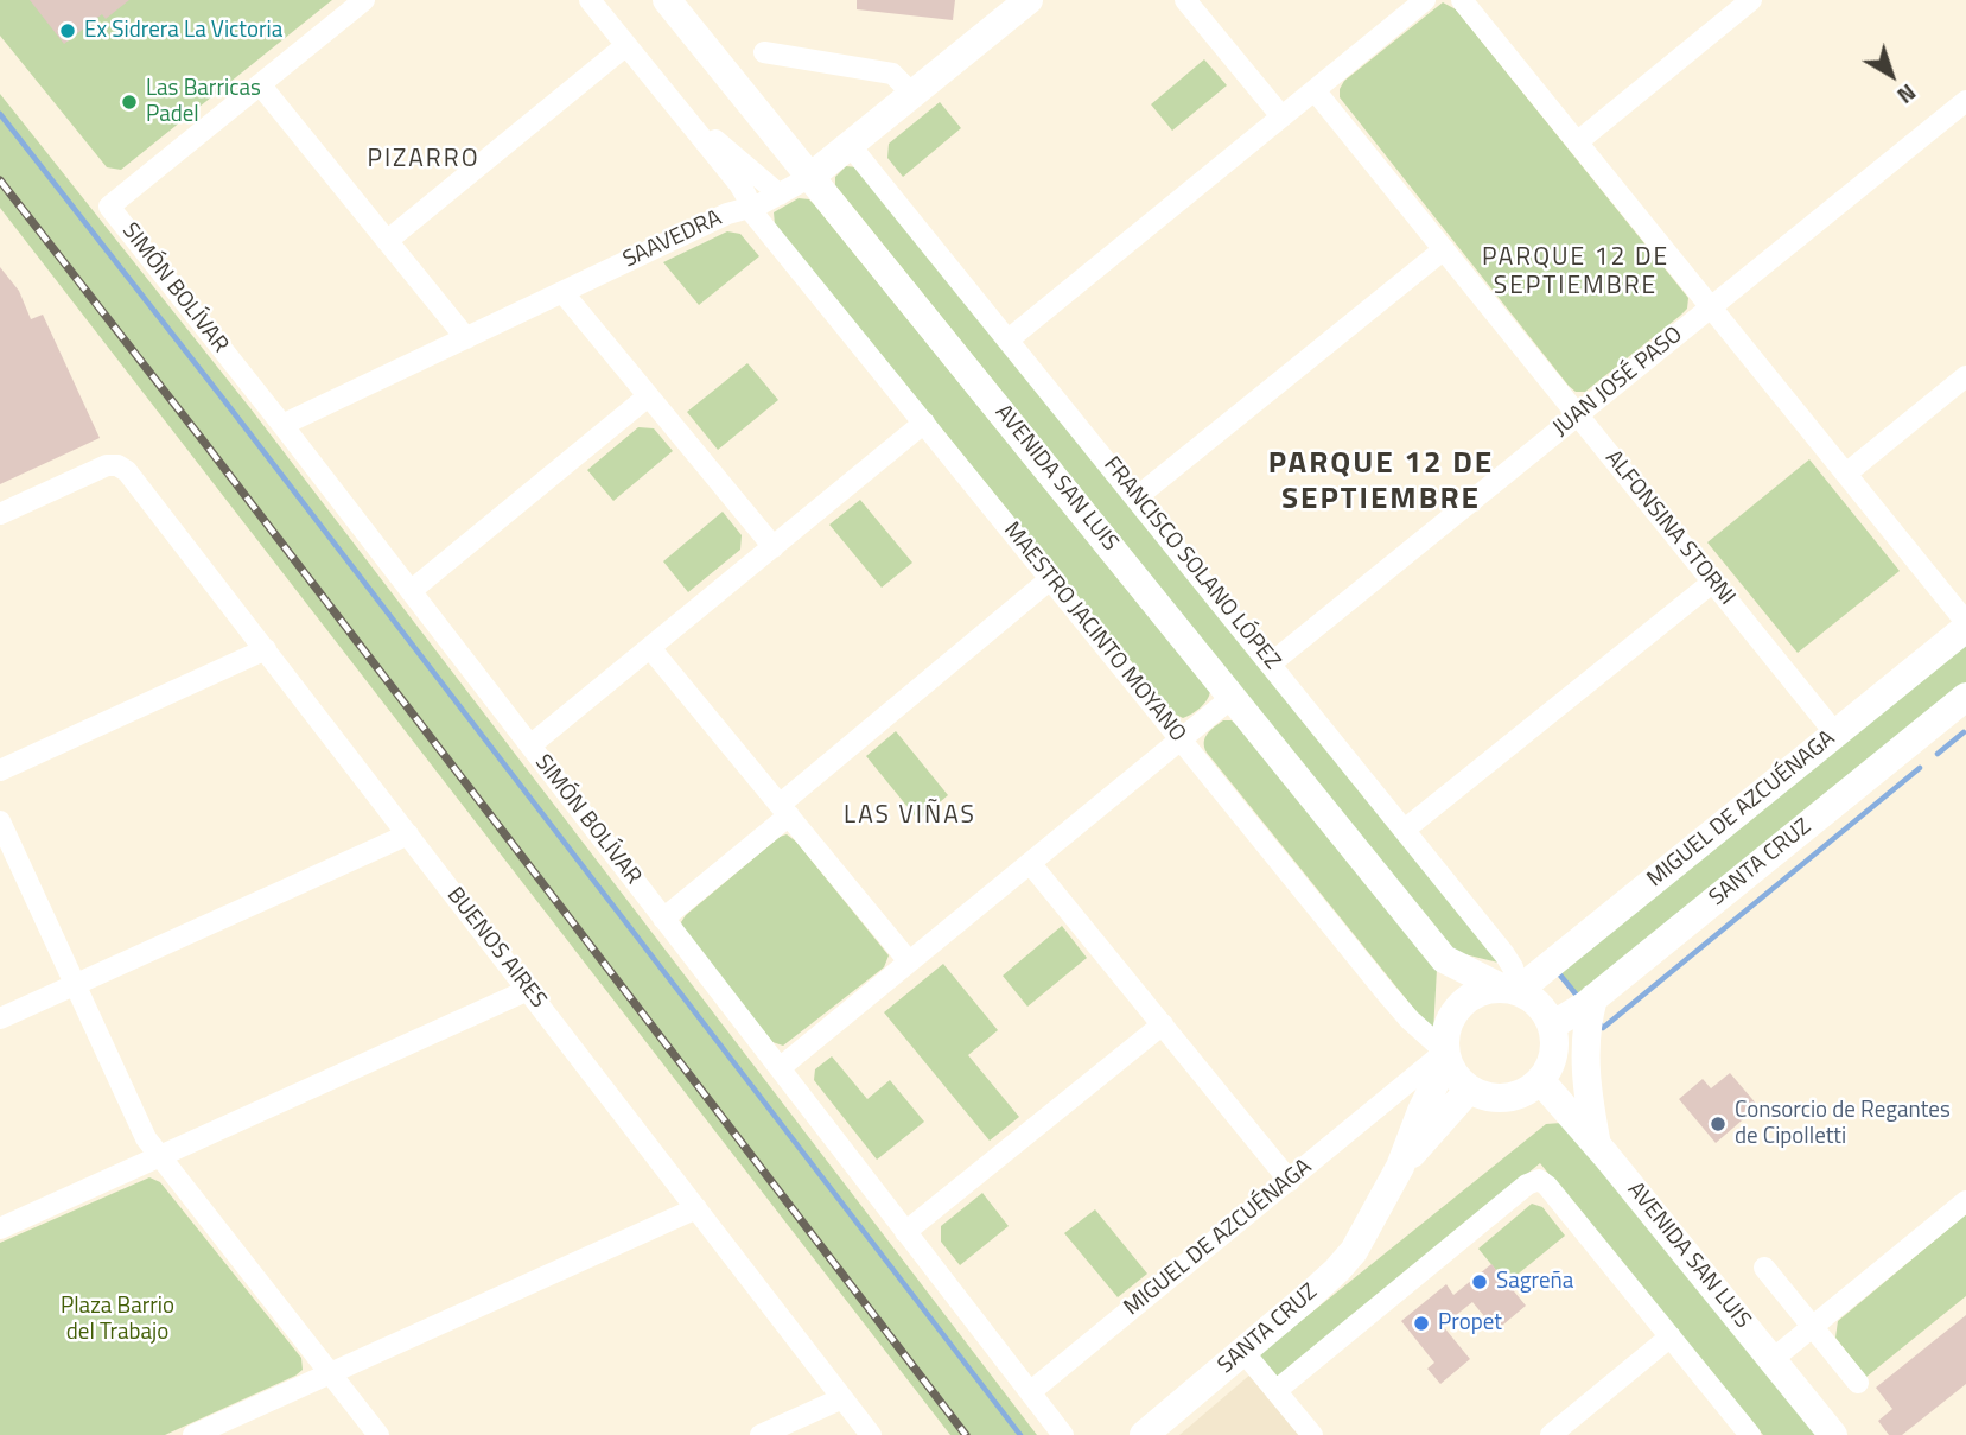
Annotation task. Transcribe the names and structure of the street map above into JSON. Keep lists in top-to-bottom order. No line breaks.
{"streets":{"main road":["SAAVEDRA","AVENIDA SAN LUIS","MIGUEL DE AZCUÉNAGA","SANTA CRUZ"],"street":["SIMÓN BOLÍVAR","JUAN JOSÉ PASO","ALFONSINA STORNI","FRANCISCO SOLANO LÓPEZ","MAESTRO JACINTO MOYANO","BUENOS AIRES"]},"crossings":[["SAAVEDRA","SIMÓN BOLÍVAR"],["SAAVEDRA","AVENIDA SAN LUIS"],["SAAVEDRA","FRANCISCO SOLANO LÓPEZ"],["SAAVEDRA","MAESTRO JACINTO MOYANO"],["SIMÓN BOLÍVAR","MIGUEL DE AZCUÉNAGA"],["JUAN JOSÉ PASO","ALFONSINA STORNI"],["JUAN JOSÉ PASO","FRANCISCO SOLANO LÓPEZ"],["AVENIDA SAN LUIS","FRANCISCO SOLANO LÓPEZ"],["AVENIDA SAN LUIS","MAESTRO JACINTO MOYANO"],["AVENIDA SAN LUIS","MIGUEL DE AZCUÉNAGA"],["AVENIDA SAN LUIS","SANTA CRUZ"],["ALFONSINA STORNI","MIGUEL DE AZCUÉNAGA"],["FRANCISCO SOLANO LÓPEZ","MAESTRO JACINTO MOYANO"],["FRANCISCO SOLANO LÓPEZ","MIGUEL DE AZCUÉNAGA"],["FRANCISCO SOLANO LÓPEZ","SANTA CRUZ"],["MAESTRO JACINTO MOYANO","MIGUEL DE AZCUÉNAGA"],["MAESTRO JACINTO MOYANO","SANTA CRUZ"],["MIGUEL DE AZCUÉNAGA","SANTA CRUZ"]],"districts":["PIZARRO","PARQUE 12 DE SEPTIEMBRE","PARQUE 12 DE SEPTIEMBRE","LAS VIÑAS"],"parks":["Plaza Barrio del Trabajo"],"places":["Ex Sidrera La Victoria","Las Barricas Padel","Consorcio de Regantes de Cipolletti","Sagreña","Propet"],"north":"bottom right"}
